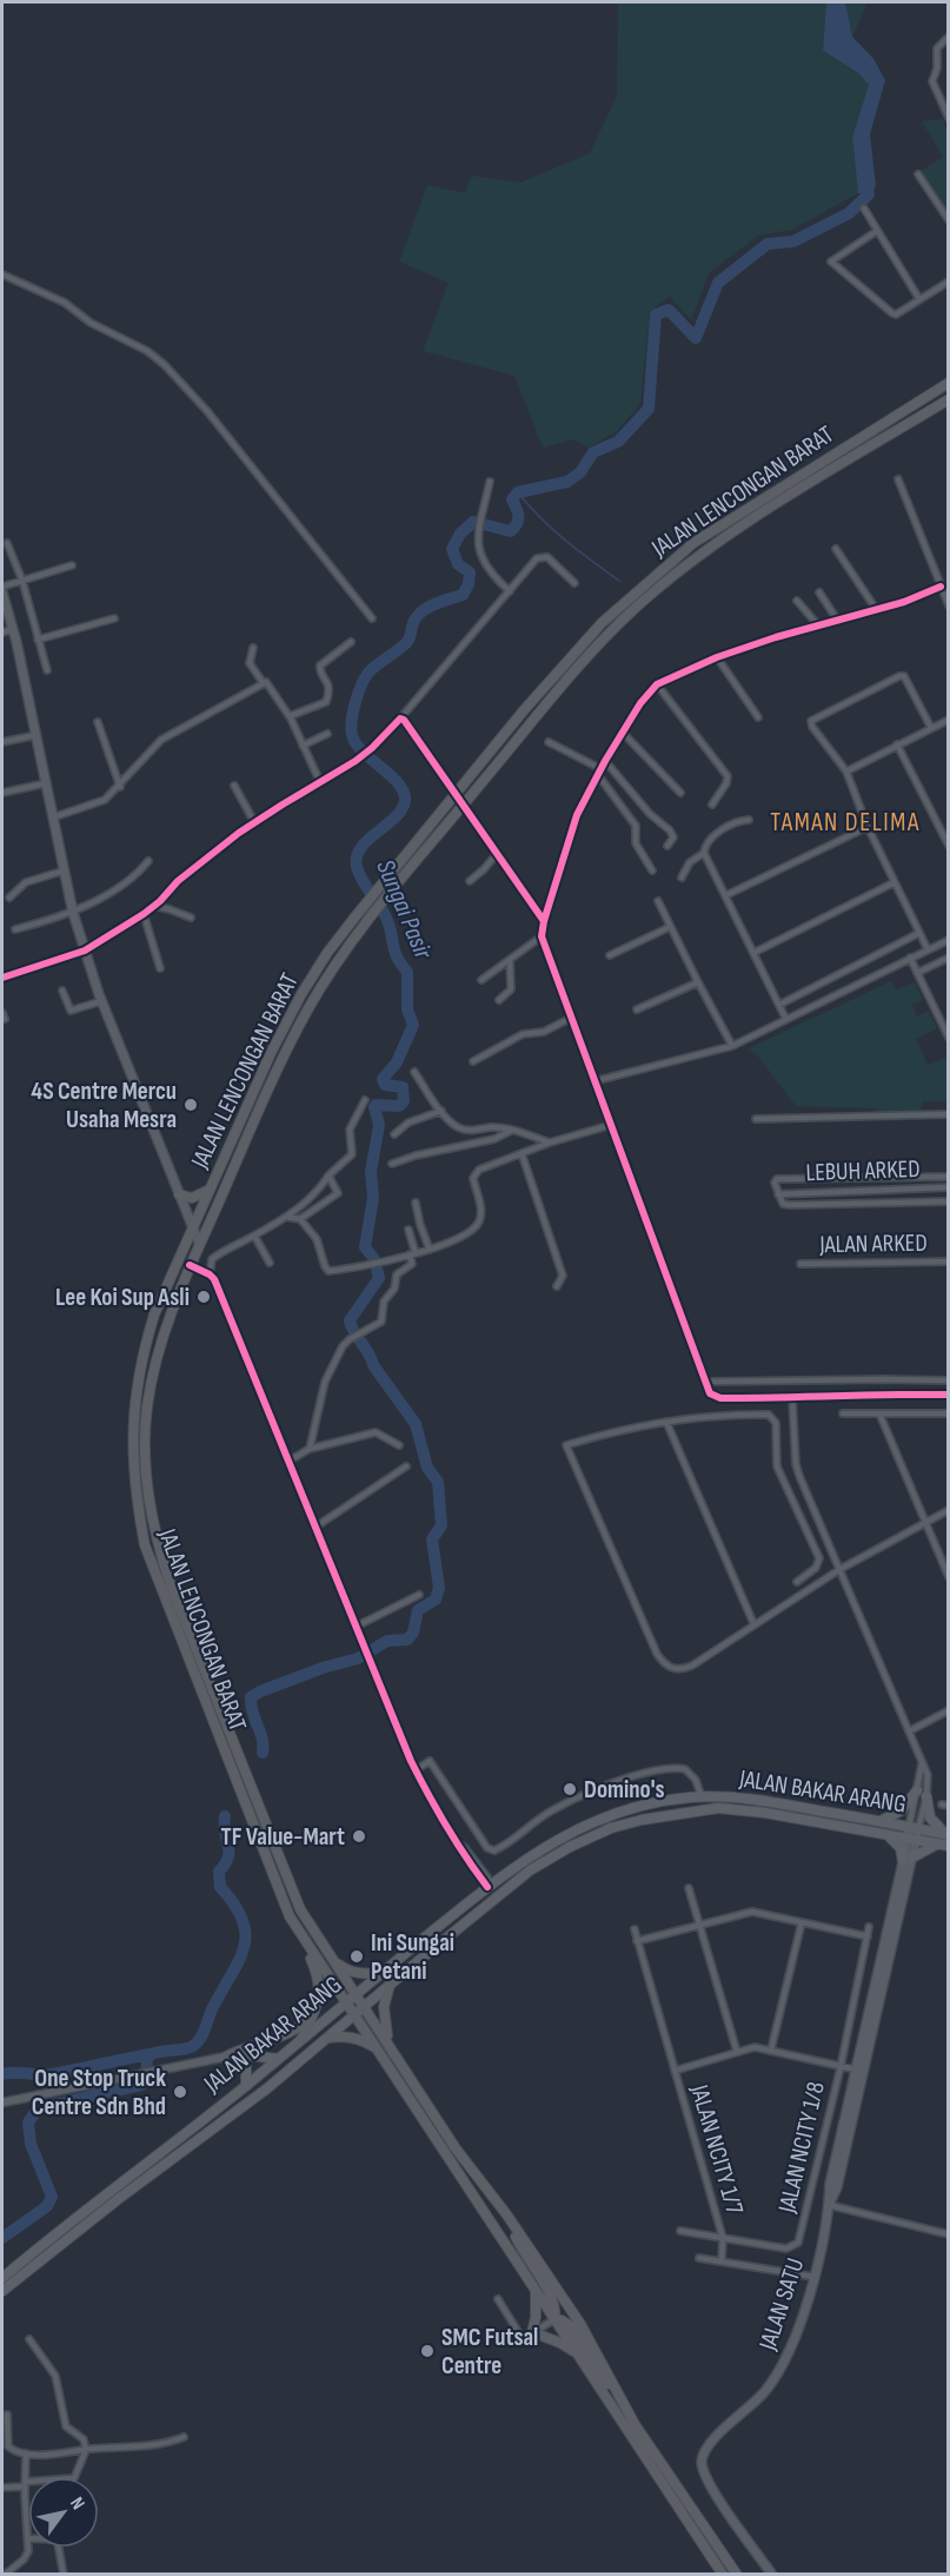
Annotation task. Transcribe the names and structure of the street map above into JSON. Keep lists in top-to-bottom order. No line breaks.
{"streets":{"highway":["JALAN LENCONGAN BARAT"],"main road":["JALAN BAKAR ARANG","JALAN SATU"],"street":["LEBUH ARKED","JALAN ARKED","JALAN NCITY 1/8","JALAN NCITY 1/7"]},"crossings":[["JALAN LENCONGAN BARAT","JALAN BAKAR ARANG"],["JALAN BAKAR ARANG","JALAN SATU"],["JALAN NCITY 1/8","JALAN NCITY 1/7"]],"districts":["TAMAN DELIMA"],"water":["Sungai Pasir"],"places":["4S Centre Mercu Usaha Mesra","Lee Koi Sup Asli","Domino's","TF Value-Mart","Ini Sungai Petani","One Stop Truck Centre Sdn Bhd","SMC Futsal Centre"],"north":"top right"}
